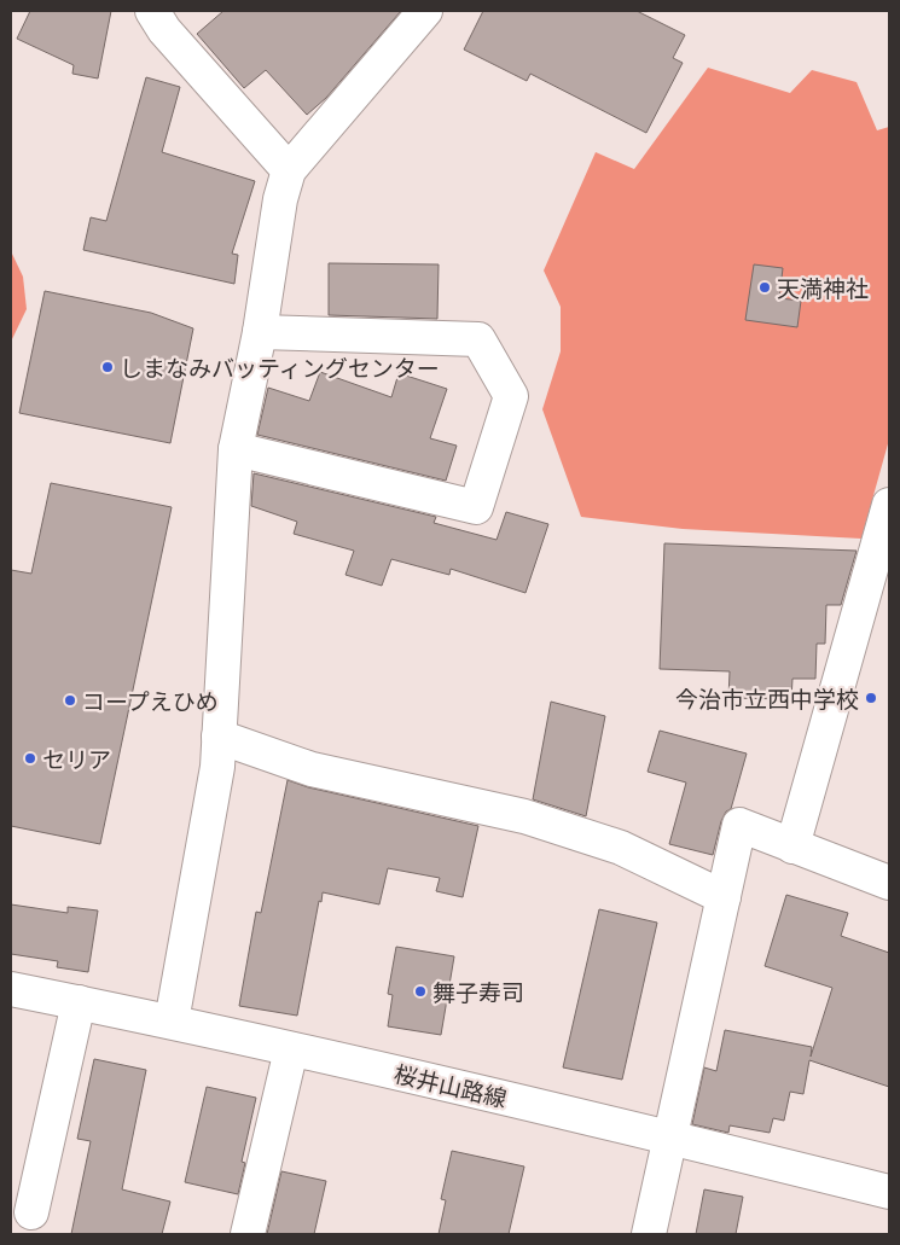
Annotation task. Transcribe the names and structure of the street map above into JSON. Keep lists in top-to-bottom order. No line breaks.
{"streets":{"street":["桜井山路線"]},"places":["天満神社","しまなみバッティングセンター","今治市立西中学校","コープえひめ","セリア","舞子寿司"]}
